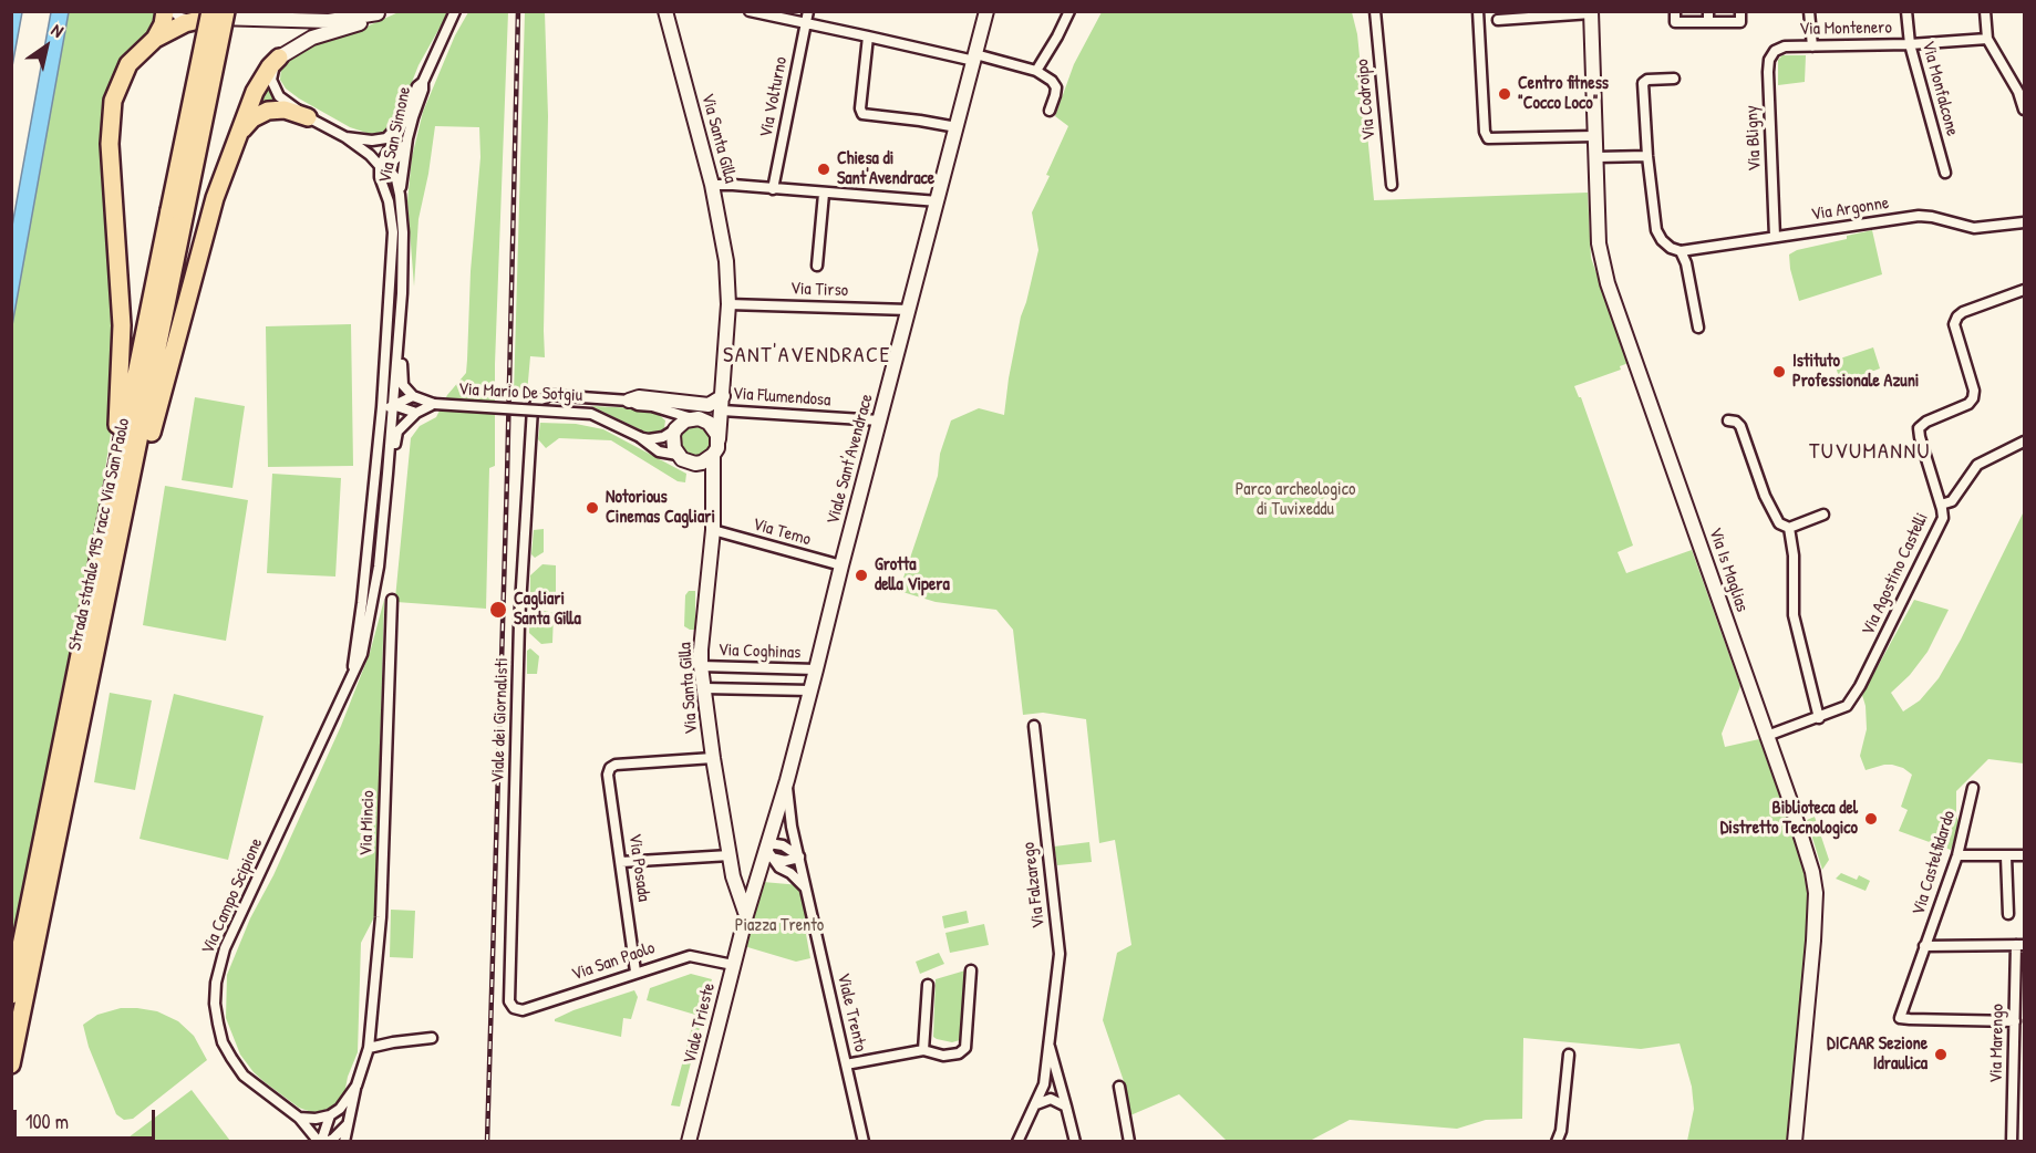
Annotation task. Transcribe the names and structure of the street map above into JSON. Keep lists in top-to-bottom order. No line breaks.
{"streets":{"highway":["Strada statale 195 racc Via San Paolo"],"street":["Via Montenero","Via Monfalcone","Via Volturno","Via Codroipo","Via San Simone","Via Santa Gilla","Via Bligny","Via Argonne","Via Tirso","Via Mario De Sotgiu","Via Flumendosa","Viale Sant'Avendrace","Via Temo","Via Is Maglias","Via Agostino Castelli","Via Coghinas","Viale dei Giornalisti","Via Mincio","Via Castelfidardo","Via Posada","Via Falzarego","Via Campo Scipione","Via San Paolo","Viale Trento","Viale Trieste","Via Marengo"]},"crossings":[["Via Montenero","Via Monfalcone"],["Via Montenero","Via Bligny"],["Via San Simone","Via Campo Scipione"],["Via Santa Gilla","Via Tirso"],["Via Santa Gilla","Via Mario De Sotgiu"],["Via Santa Gilla","Via Flumendosa"],["Via Santa Gilla","Viale Sant'Avendrace"],["Via Santa Gilla","Via Temo"],["Via Santa Gilla","Via Coghinas"],["Via Santa Gilla","Viale dei Giornalisti"],["Via Santa Gilla","Via Posada"],["Via Santa Gilla","Viale Trieste"],["Via Bligny","Via Argonne"],["Via Tirso","Viale Sant'Avendrace"],["Via Mario De Sotgiu","Viale dei Giornalisti"],["Via Mario De Sotgiu","Via Campo Scipione"],["Via Flumendosa","Viale Sant'Avendrace"],["Viale Sant'Avendrace","Via Temo"],["Viale Sant'Avendrace","Via Coghinas"],["Viale Sant'Avendrace","Viale Trento"],["Viale Sant'Avendrace","Viale Trieste"],["Via Is Maglias","Via Agostino Castelli"],["Viale dei Giornalisti","Via San Paolo"],["Via Castelfidardo","Via Marengo"],["Via Posada","Via San Paolo"],["Via San Paolo","Viale Trieste"]],"districts":["SANT'AVENDRACE","TUVUMANNU"],"parks":["Parco archeologico di Tuvixeddu","Piazza Trento"],"places":["Centro fitness \"Cocco Loco\"","Chiesa di Sant'Avendrace","Istituto Professionale Azuni","Notorious Cinemas Cagliari","Grotta della Vipera","Cagliari Santa Gilla","Biblioteca del Distretto Tecnologico","DICAAR Sezione Idraulica"],"scale_bar":"100 m","north":"top right"}
